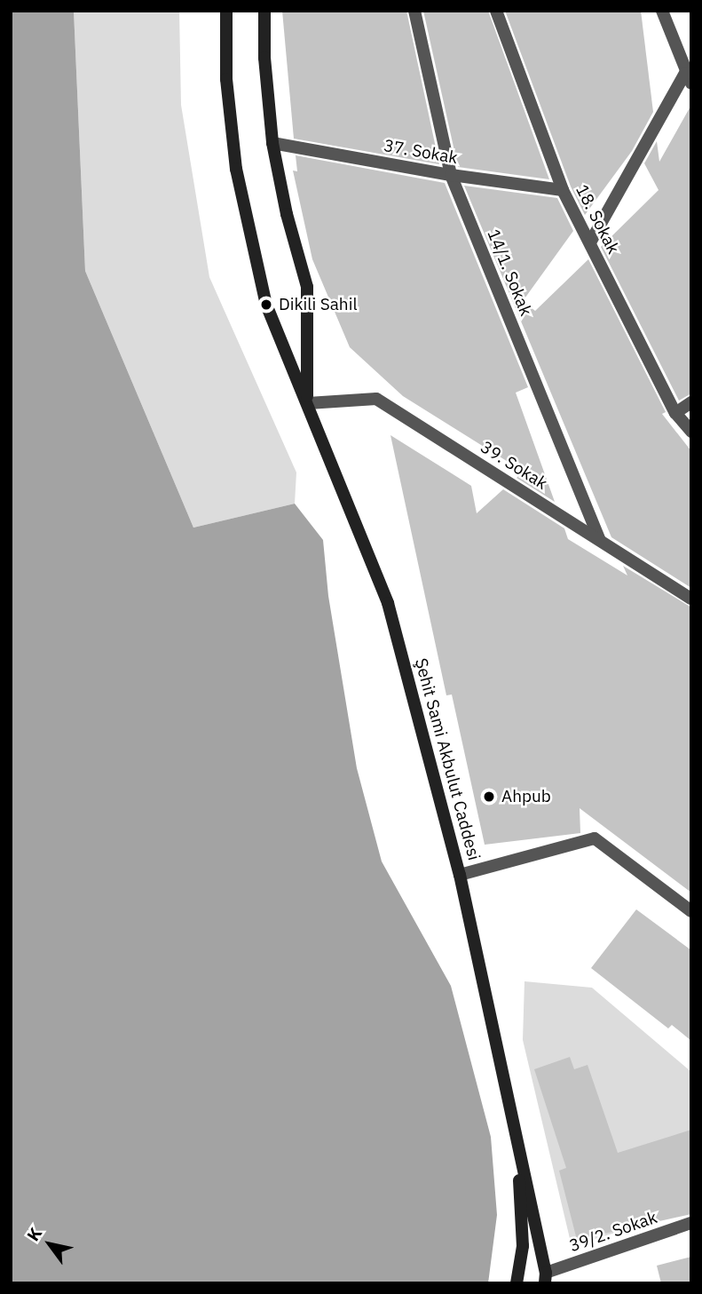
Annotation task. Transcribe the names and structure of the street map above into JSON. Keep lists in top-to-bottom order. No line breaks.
{"streets":{"main road":["Şehit Sami Akbulut Caddesi"],"street":["37. Sokak","18. Sokak","14/1. Sokak","39. Sokak","39/2. Sokak"]},"crossings":[["37. Sokak","18. Sokak"],["37. Sokak","14/1. Sokak"],["37. Sokak","Şehit Sami Akbulut Caddesi"],["14/1. Sokak","39. Sokak"],["39. Sokak","Şehit Sami Akbulut Caddesi"],["Şehit Sami Akbulut Caddesi","39/2. Sokak"]],"places":["Dikili Sahil","Ahpub"],"north":"top left"}
